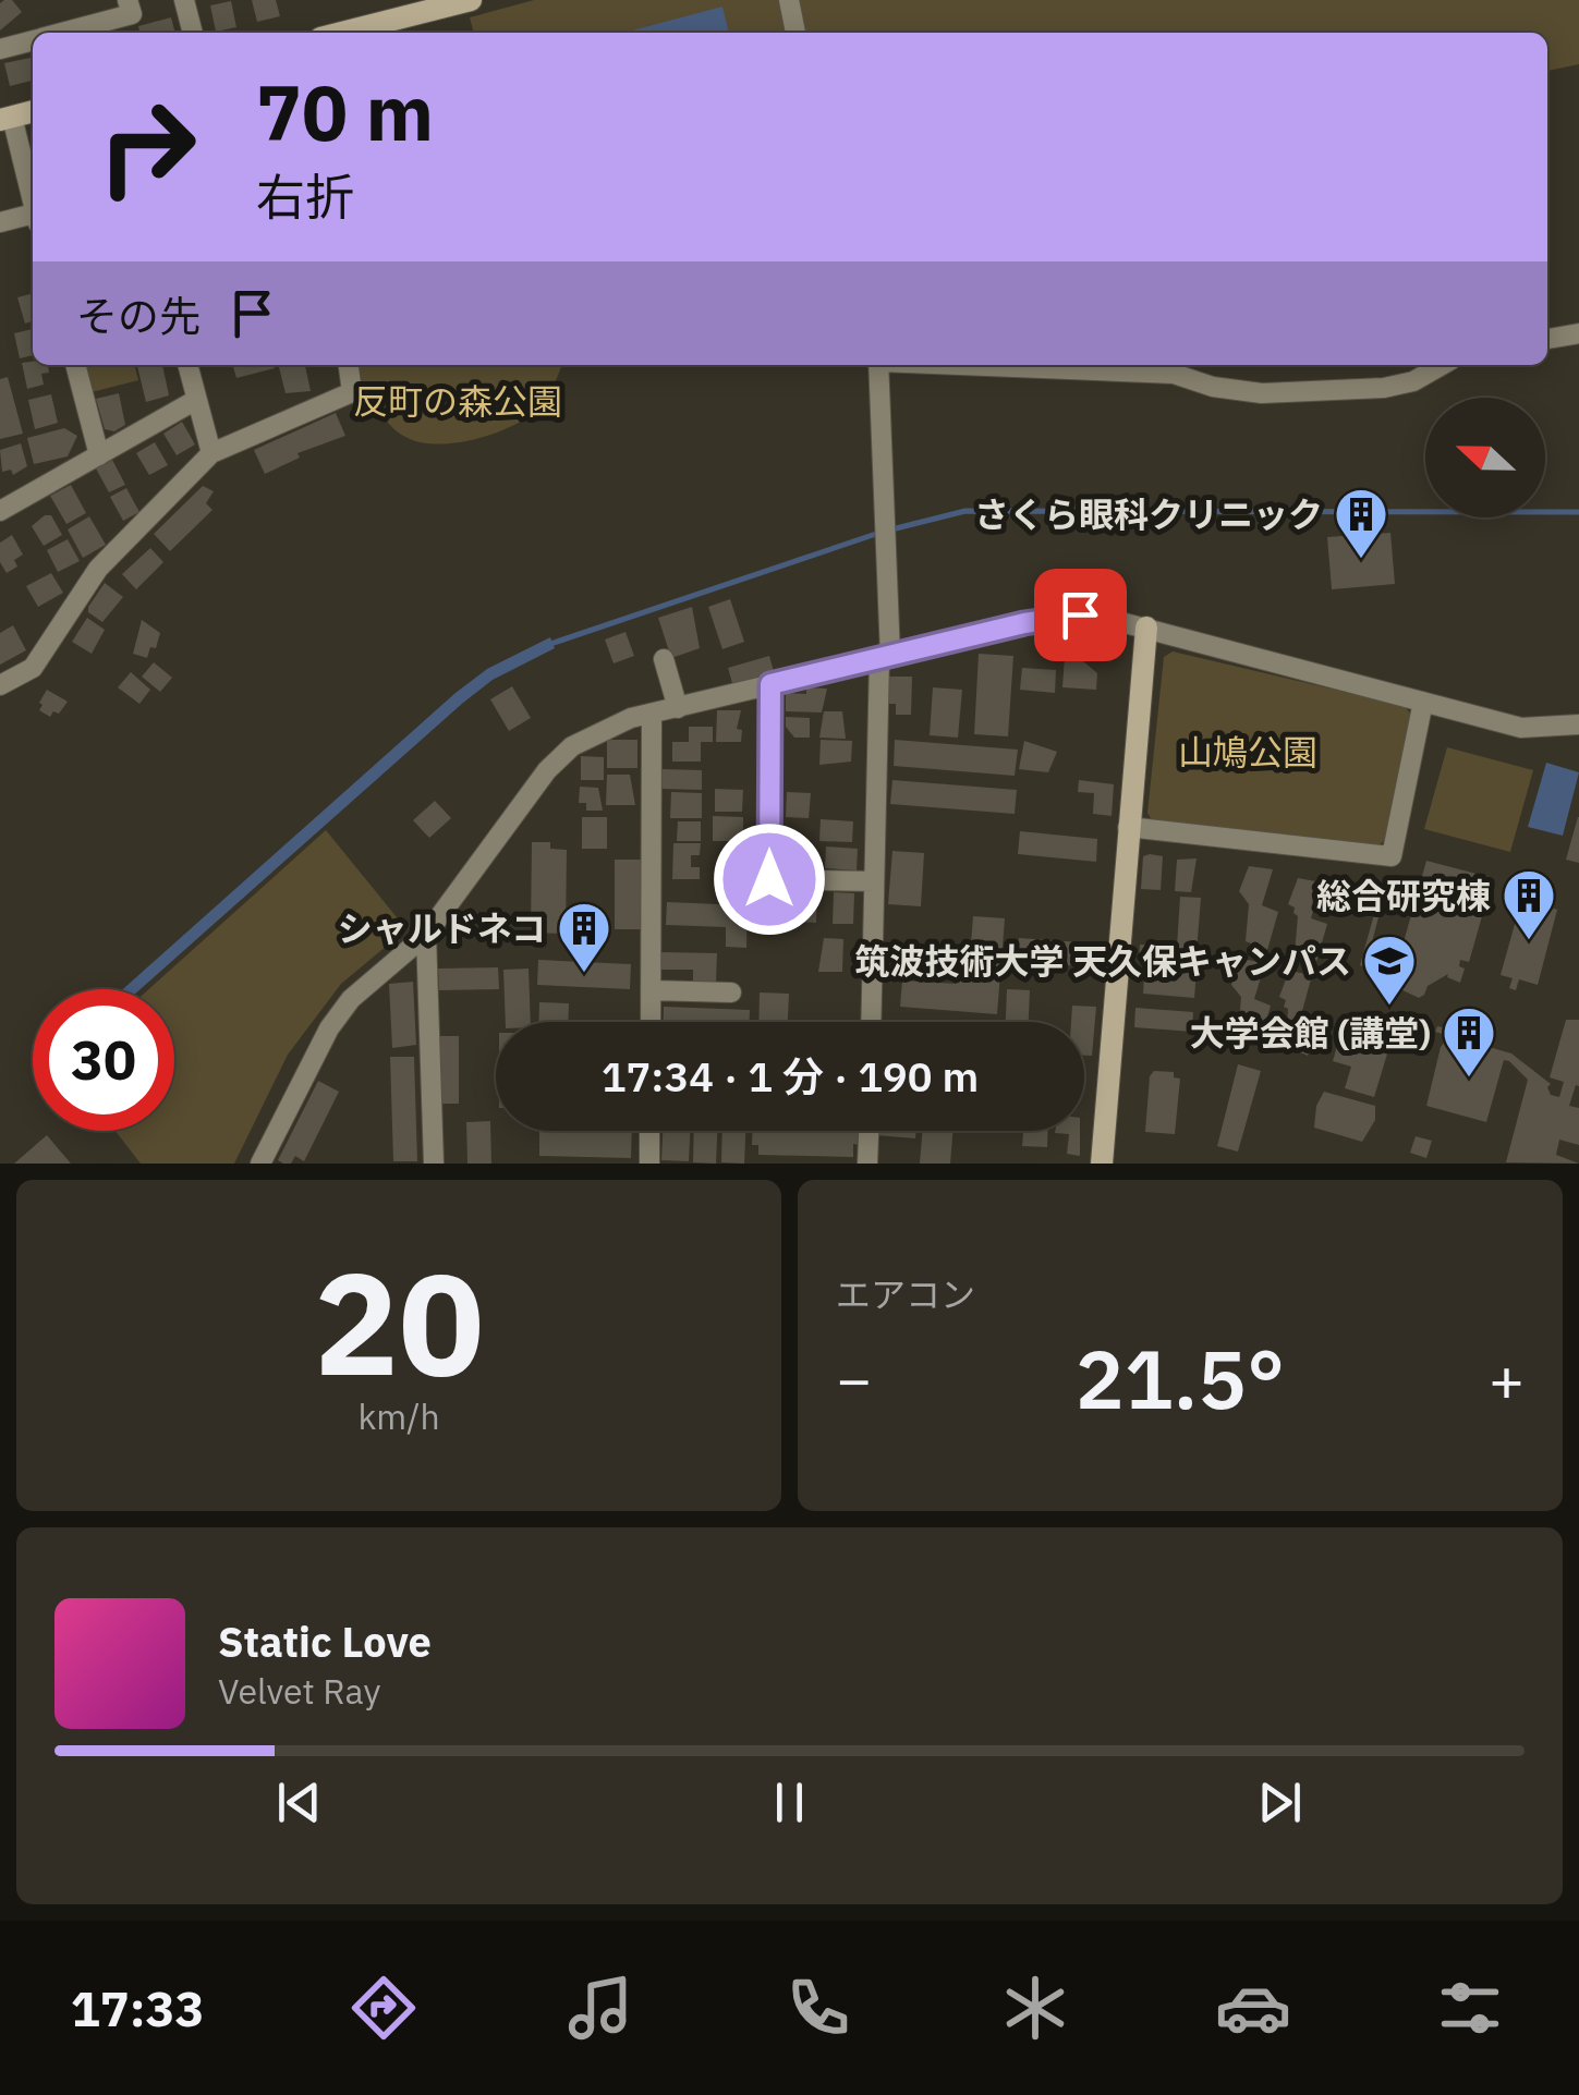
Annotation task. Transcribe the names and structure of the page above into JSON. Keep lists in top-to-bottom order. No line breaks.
{"parks":["反町の森公園","山鳩公園"],"places":{"building":["さくら眼科クリニック","総合研究棟","シャルドネコ","大学会館 (講堂)"],"school or university":["筑波技術大学 天久保キャンパス"]},"north":"left","page":{"turn":["70 m","右折"],"then":"その先","limit":"30","trip":"17:34 · 1 分 · 190 m","tile":[["20","km/h"],"エアコン"],"heat":["−","21.5°","+"],"song":["Static Love","Velvet Ray"],"tabs":"17:33"}}
